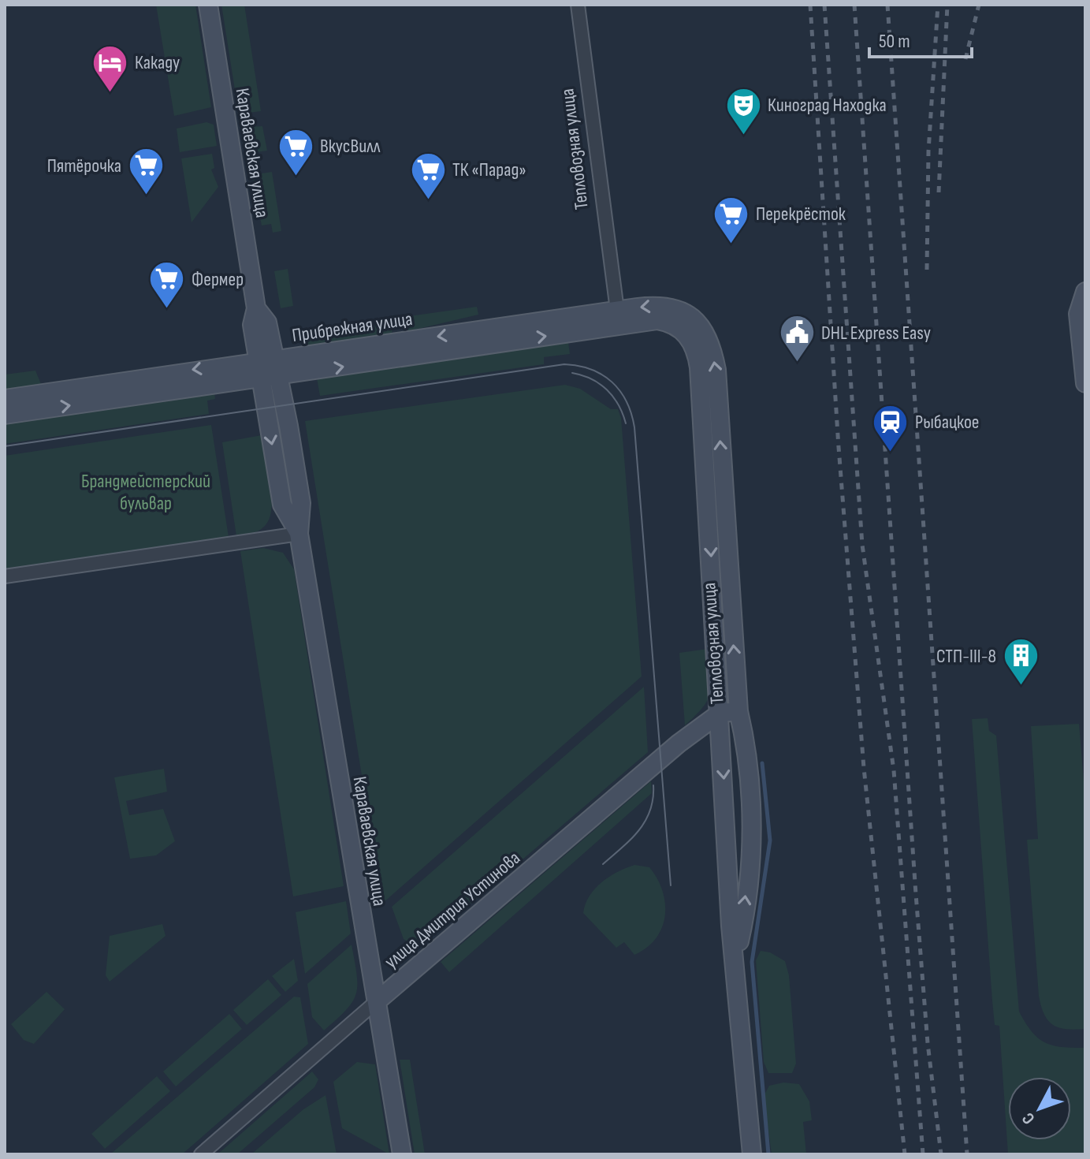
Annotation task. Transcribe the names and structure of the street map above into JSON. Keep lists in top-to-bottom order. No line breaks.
{"streets":{"street":["Тепловозная улица","Караваевская улица","Прибрежная улица","улица Дмитрия Устинова"]},"crossings":[["Тепловозная улица","Прибрежная улица"],["Тепловозная улица","улица Дмитрия Устинова"],["Караваевская улица","Прибрежная улица"],["Караваевская улица","улица Дмитрия Устинова"]],"parks":["Брандмейстерский бульвар"],"places":{"hotel":["Какаду"],"theatre":["Киноград Находка"],"supermarket":["ВкусВилл","Пятёрочка","ТК «Парад»","Перекрёсток","Фермер"],"public building":["DHL Express Easy"],"station":["Рыбацкое"],"building":["СТП-III-8"]},"scale_bar":"50 m","north":"bottom left"}
